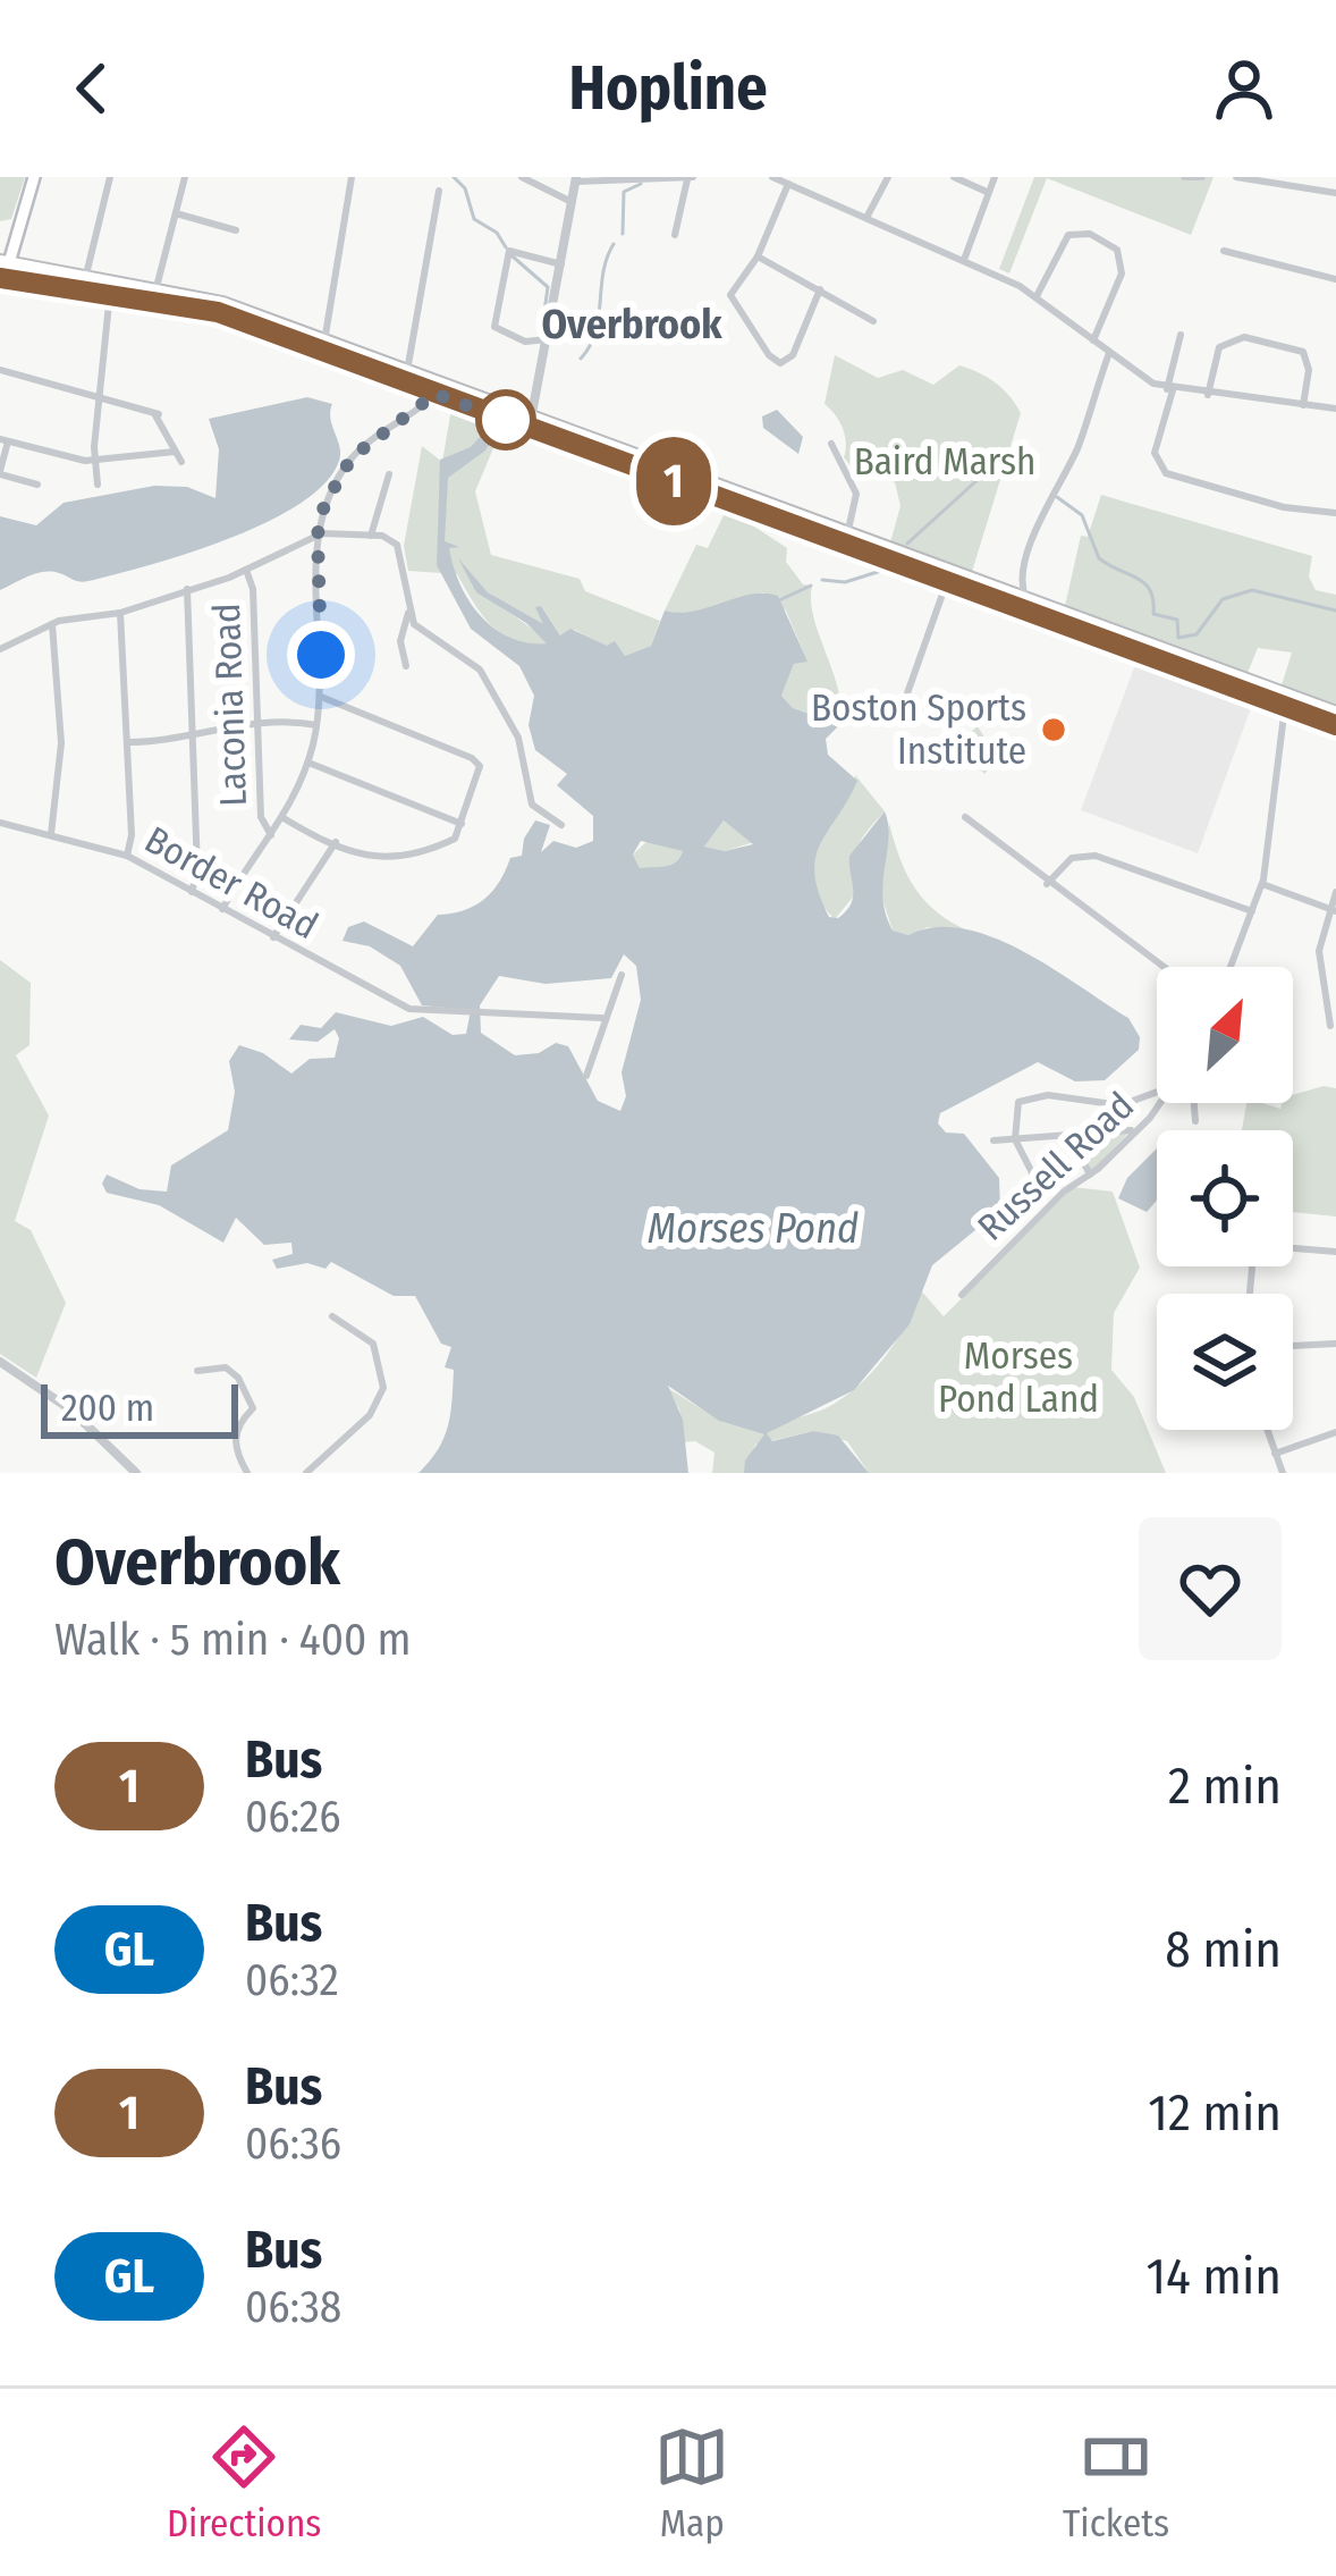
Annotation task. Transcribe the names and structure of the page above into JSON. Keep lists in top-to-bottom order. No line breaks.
{"streets":{"street":["Laconia Road","Border Road","Russell Road"]},"districts":["Overbrook"],"water":["Morses Pond"],"parks":["Baird Marsh","Morses Pond Land"],"places":["Boston Sports Institute"],"lines":["bus line 1"],"scale_bar":"200 m","north":"top right","page":{"header":"Hopline","on_map":"1","scale":"200 m","heading":["Overbrook","Walk · 5 min · 400 m"],"list":[{"mark":"1","name":"Bus","note":"06:26","value":"2 min"},{"mark":"GL","name":"Bus","note":"06:32","value":"8 min"},{"mark":"1","name":"Bus","note":"06:36","value":"12 min"},{"mark":"GL","name":"Bus","note":"06:38","value":"14 min"}],"tabs":["Directions","Map","Tickets"]}}
